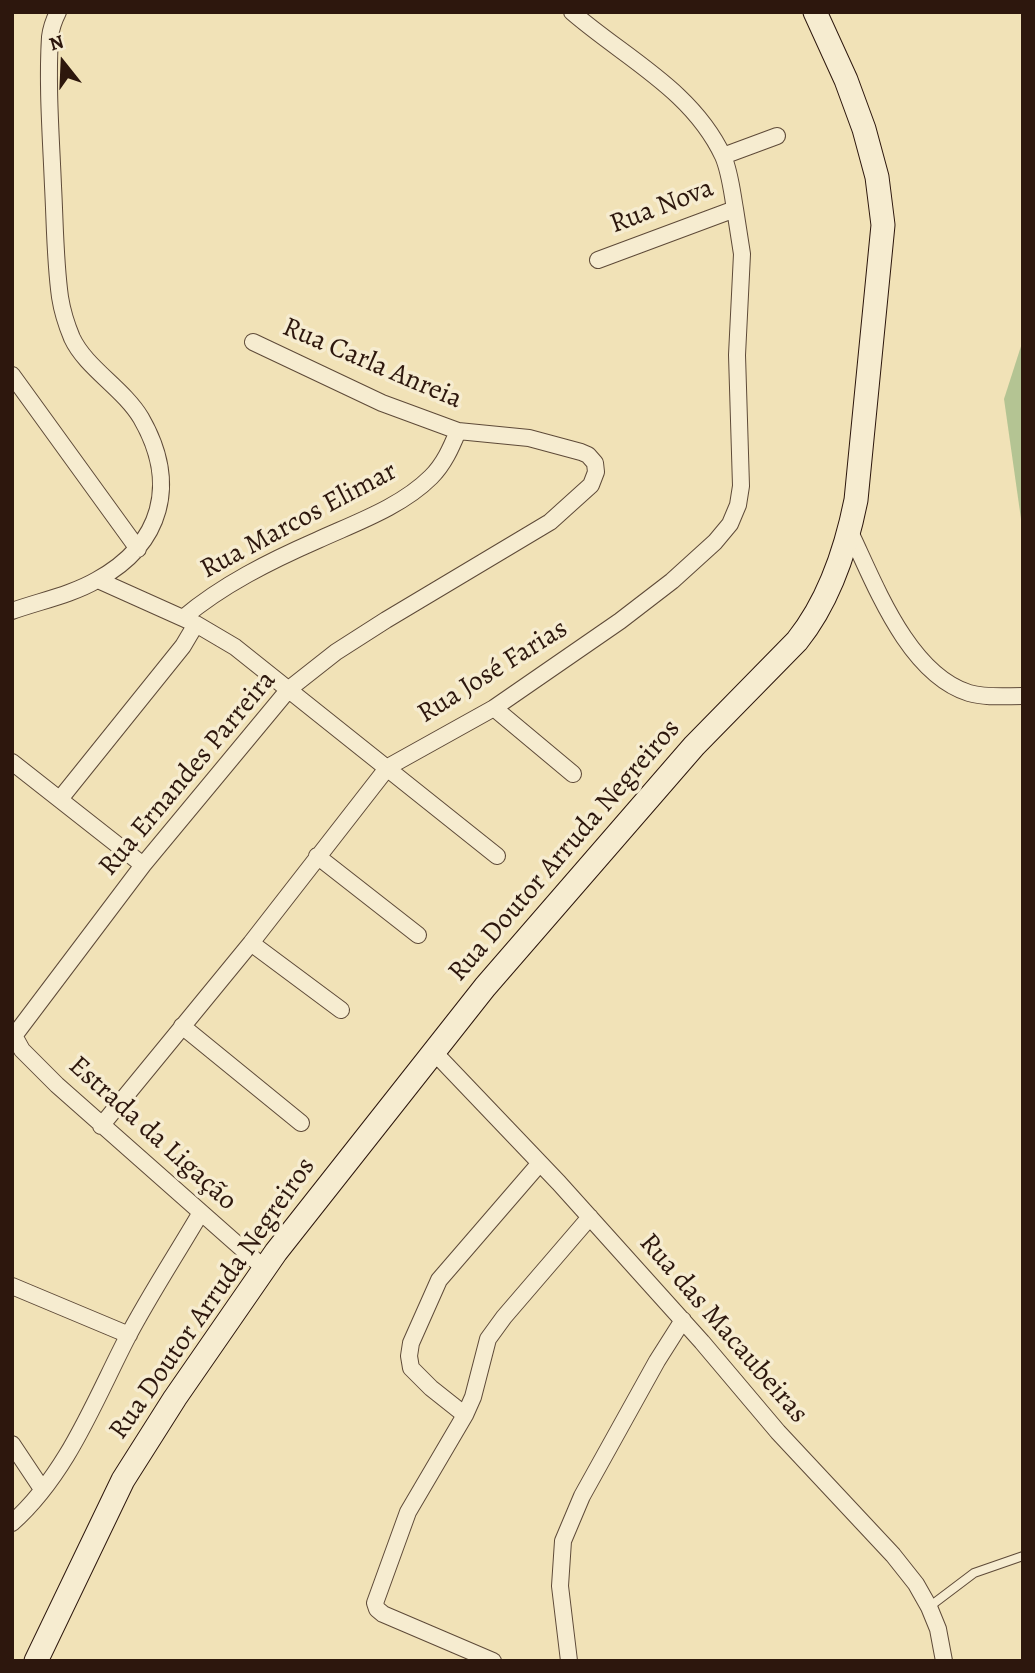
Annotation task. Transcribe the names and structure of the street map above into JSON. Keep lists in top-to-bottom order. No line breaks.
{"streets":{"street":["Rua Nova","Rua Carla Anreia","Rua Marcos Elimar","Rua José Farias","Rua Ernandes Parreira","Rua Doutor Arruda Negreiros","Estrada da Ligação","Rua das Macaubeiras"]},"crossings":[["Rua Nova","Rua José Farias"],["Rua Carla Anreia","Rua Marcos Elimar"],["Rua Carla Anreia","Rua Ernandes Parreira"],["Rua José Farias","Estrada da Ligação"],["Rua Ernandes Parreira","Estrada da Ligação"],["Rua Doutor Arruda Negreiros","Estrada da Ligação"],["Rua Doutor Arruda Negreiros","Rua das Macaubeiras"]],"north":"top"}
